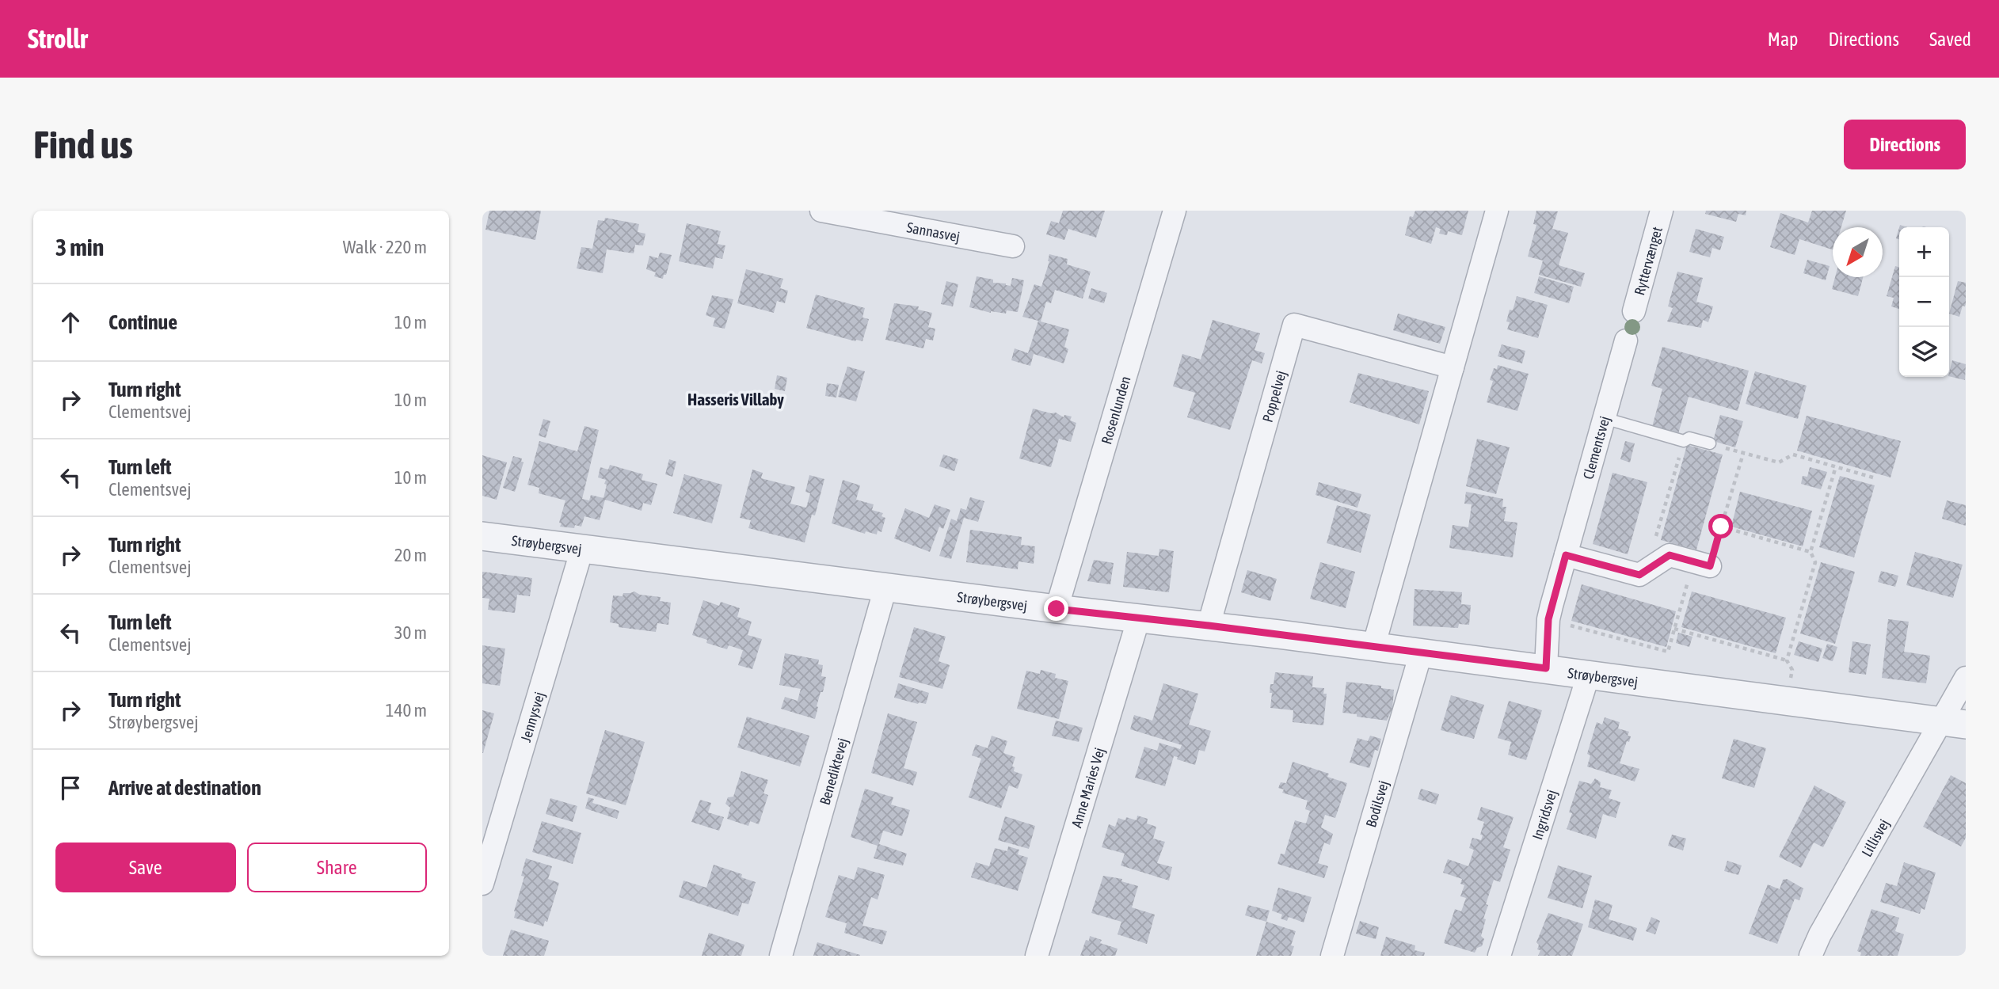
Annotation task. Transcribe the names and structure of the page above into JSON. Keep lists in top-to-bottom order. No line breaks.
{"streets":{"street":["Sannasvej","Ryttervænget","Poppelvej","Rosenlunden","Clementsvej","Strøybergsvej","Jennysvej","Benediktevej","Anne Maries Vej","Bodilsvej","Ingridsvej","Lillisvej"]},"crossings":[["Poppelvej","Strøybergsvej"],["Rosenlunden","Strøybergsvej"],["Clementsvej","Strøybergsvej"],["Strøybergsvej","Jennysvej"],["Strøybergsvej","Benediktevej"],["Strøybergsvej","Anne Maries Vej"],["Strøybergsvej","Bodilsvej"],["Strøybergsvej","Ingridsvej"],["Strøybergsvej","Lillisvej"]],"districts":["Hasseris Villaby"],"north":"bottom left","page":{"header":"Strollr","nav":["Map","Directions","Saved"],"buttons":["Directions",["Save","Share"]],"title":"Find us","heading":["3 min","Walk · 220 m"],"map_buttons":["+","−"],"list":[["Continue","10 m"],["Turn right","Clementsvej","10 m"],["Turn left","Clementsvej","10 m"],["Turn right","Clementsvej","20 m"],["Turn left","Clementsvej","30 m"],["Turn right","Strøybergsvej","140 m"],"Arrive at destination"]}}
